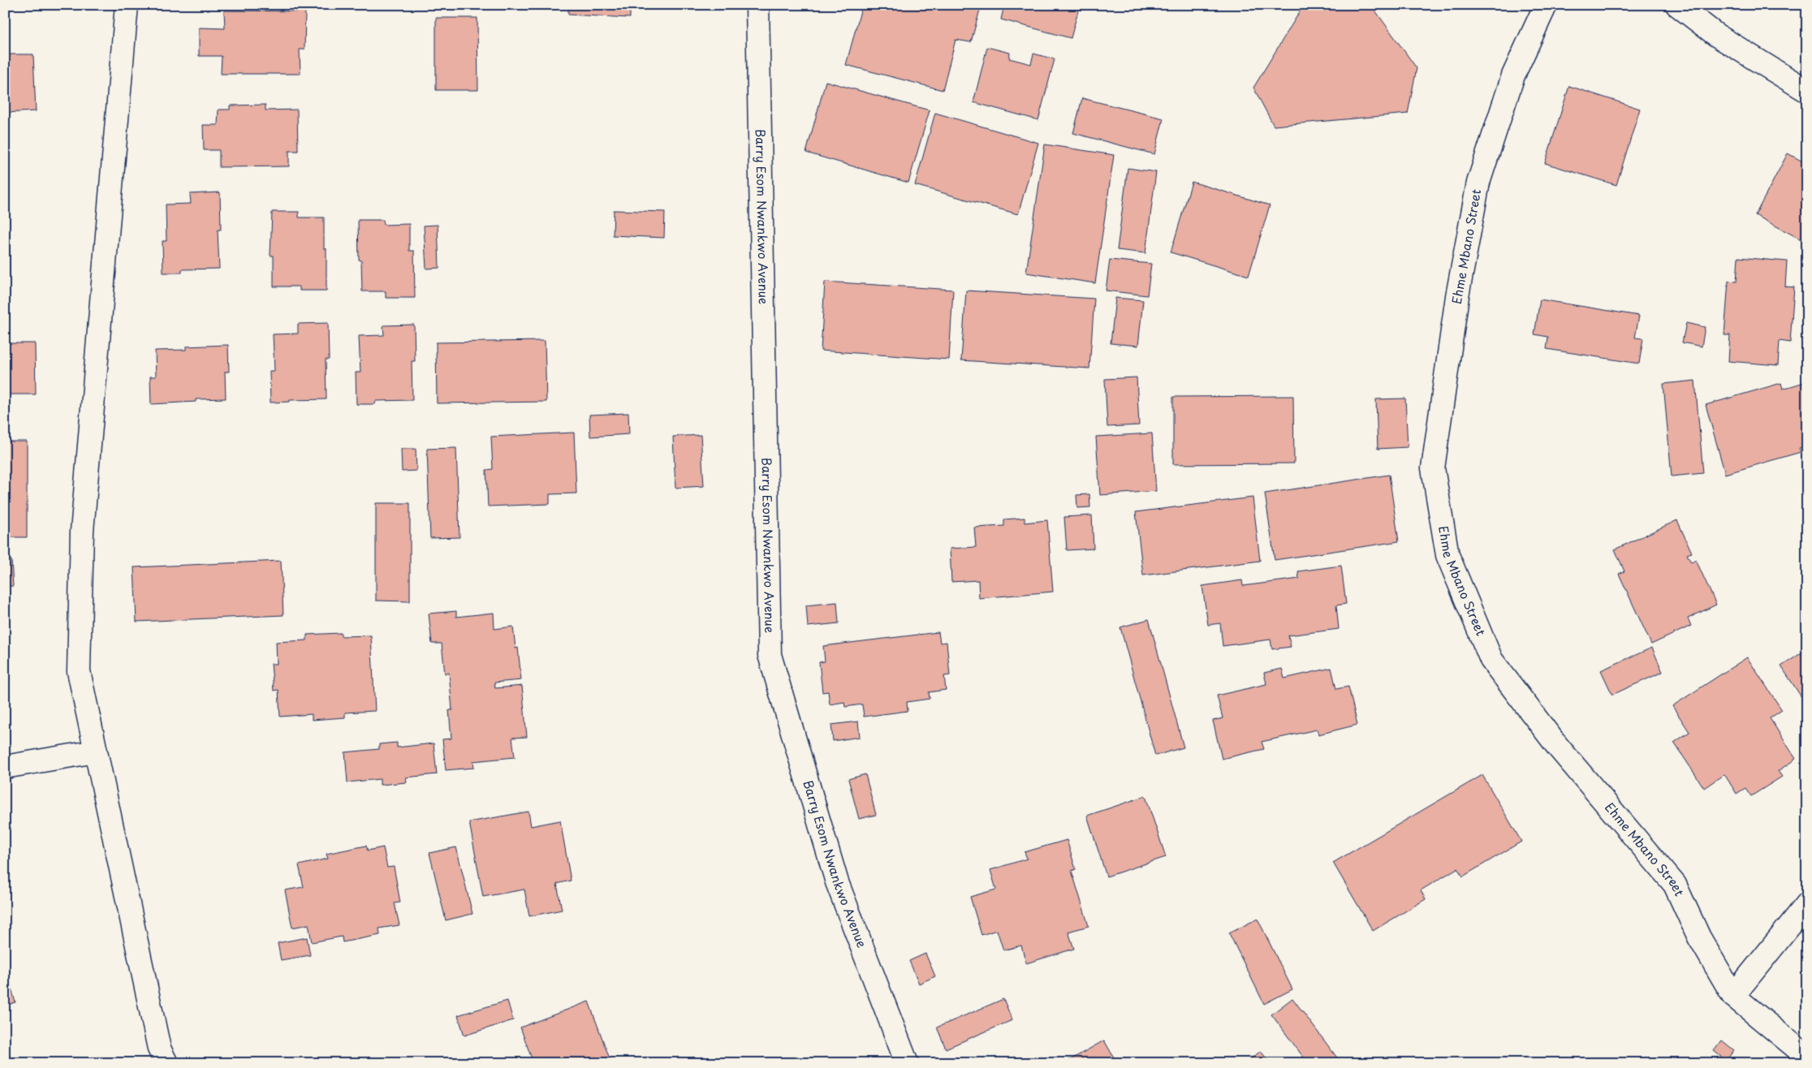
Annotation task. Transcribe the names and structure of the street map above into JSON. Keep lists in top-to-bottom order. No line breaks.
{"streets":{"street":["Barry Esom Nwankwo Avenue","Ehme Mbano Street"]}}
